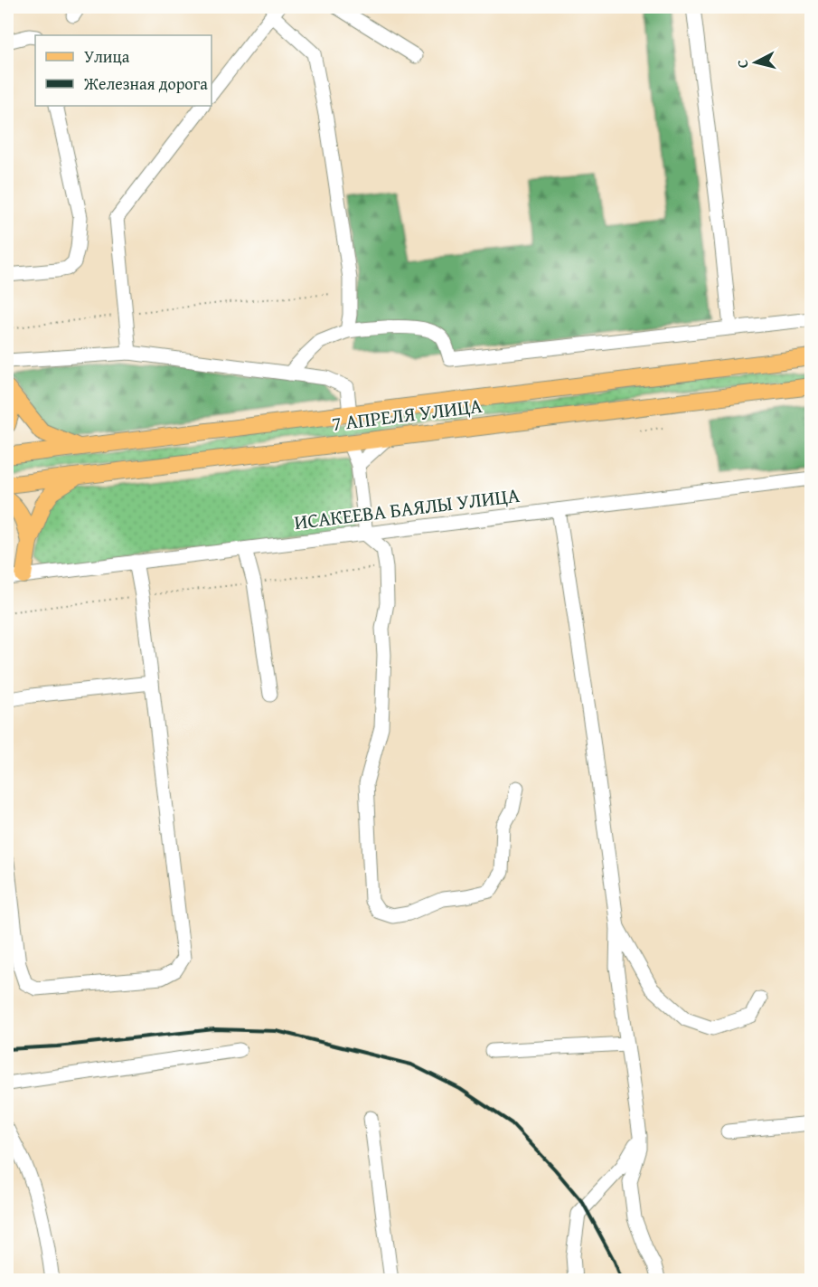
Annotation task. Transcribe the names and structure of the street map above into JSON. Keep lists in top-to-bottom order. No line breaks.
{"streets":{"main road":["7 АПРЕЛЯ УЛИЦА"],"street":["ИСАКЕЕВА БАЯЛЫ УЛИЦА"]},"legend":["Улица","Железная дорога"],"north":"left"}
